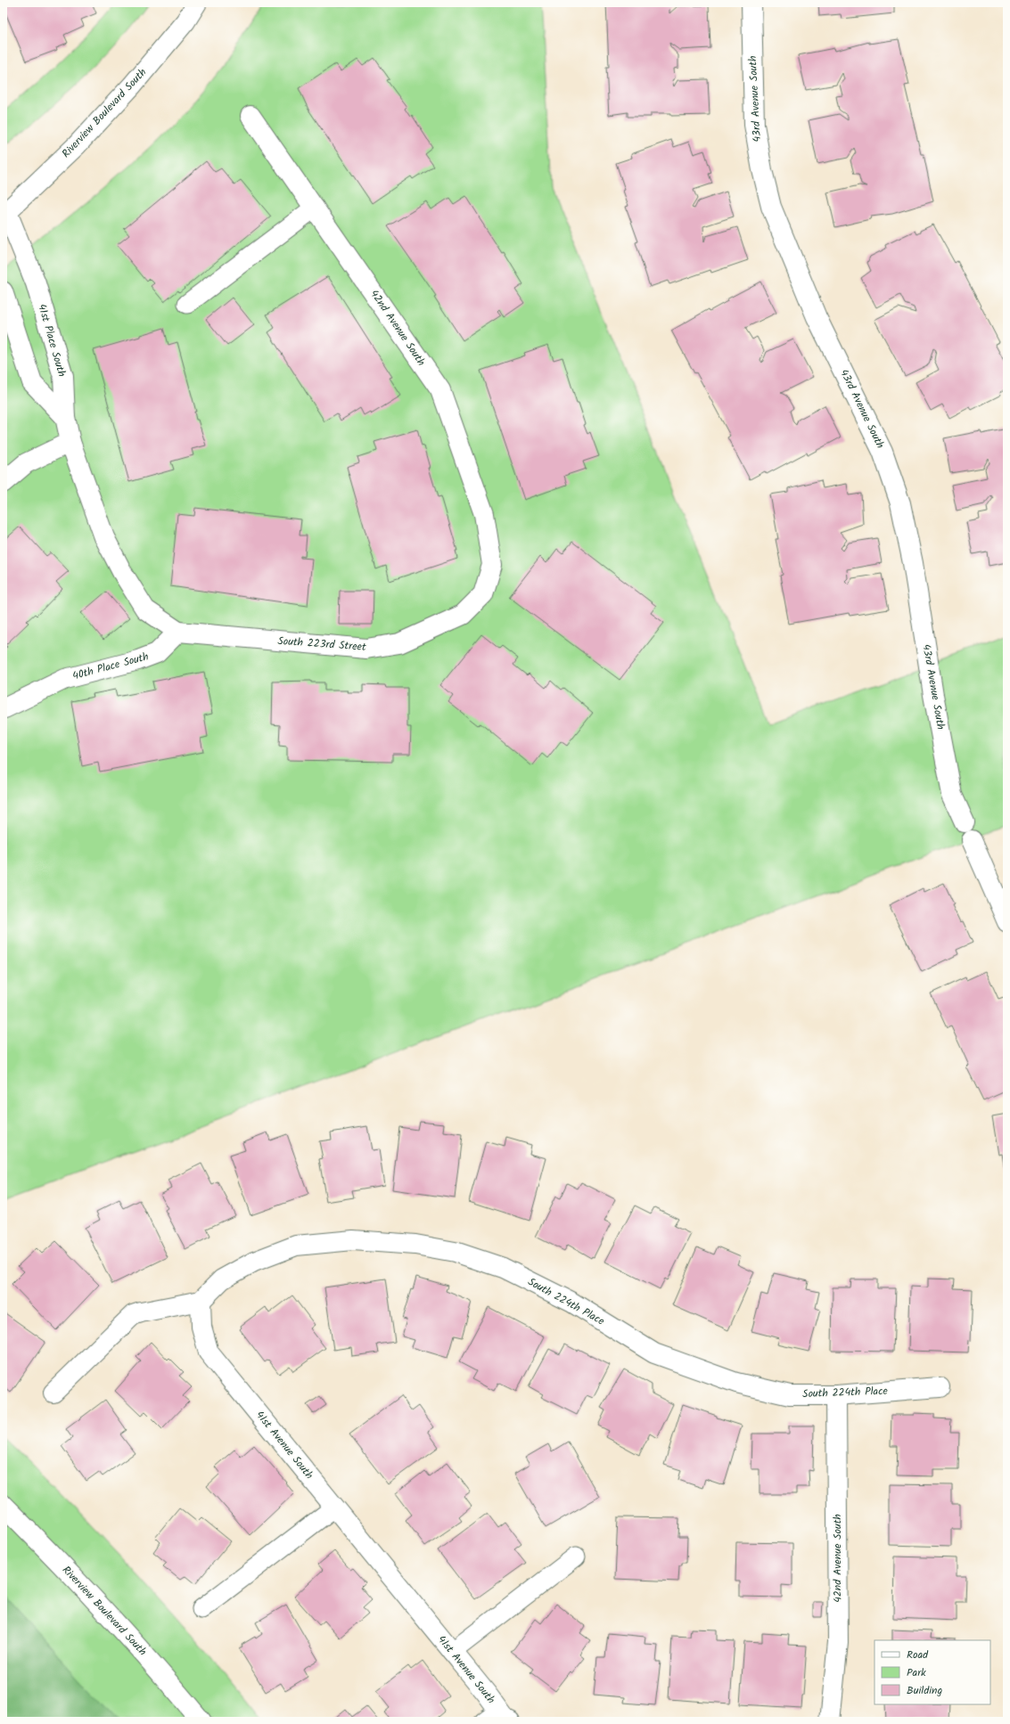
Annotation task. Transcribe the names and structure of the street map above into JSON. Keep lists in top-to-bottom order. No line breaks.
{"streets":{"street":["43rd Avenue South","Riverview Boulevard South","42nd Avenue South","41st Place South","South 223rd Street","40th Place South","South 224th Place","41st Avenue South"]},"crossings":[["Riverview Boulevard South","41st Place South"],["42nd Avenue South","South 223rd Street"],["42nd Avenue South","South 224th Place"],["South 223rd Street","40th Place South"],["South 224th Place","41st Avenue South"]],"legend":["Road","Park","Building"]}
